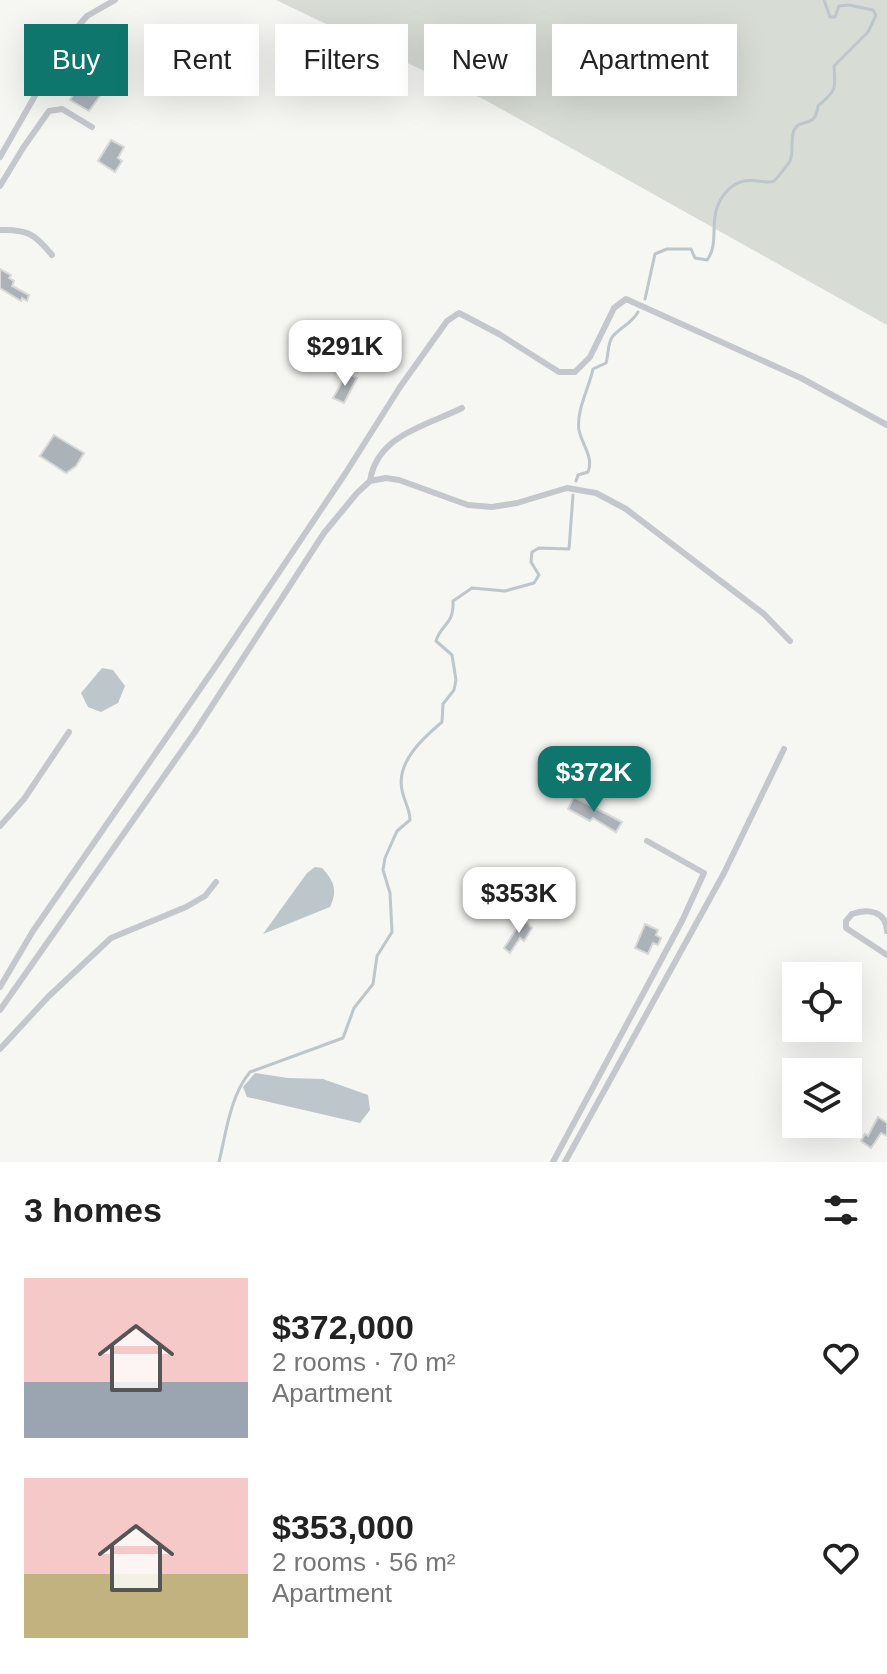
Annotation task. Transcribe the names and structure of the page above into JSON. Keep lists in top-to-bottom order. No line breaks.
{"page":{"chip":["Buy","Rent","Filters","New","Apartment"],"price":["$291K","$372K","$353K"],"heading":"3 homes","list":[{"name":"$372,000","note":"2 rooms · 70 m² · Apartment"},{"name":"$353,000","note":"2 rooms · 56 m² · Apartment"}]}}
